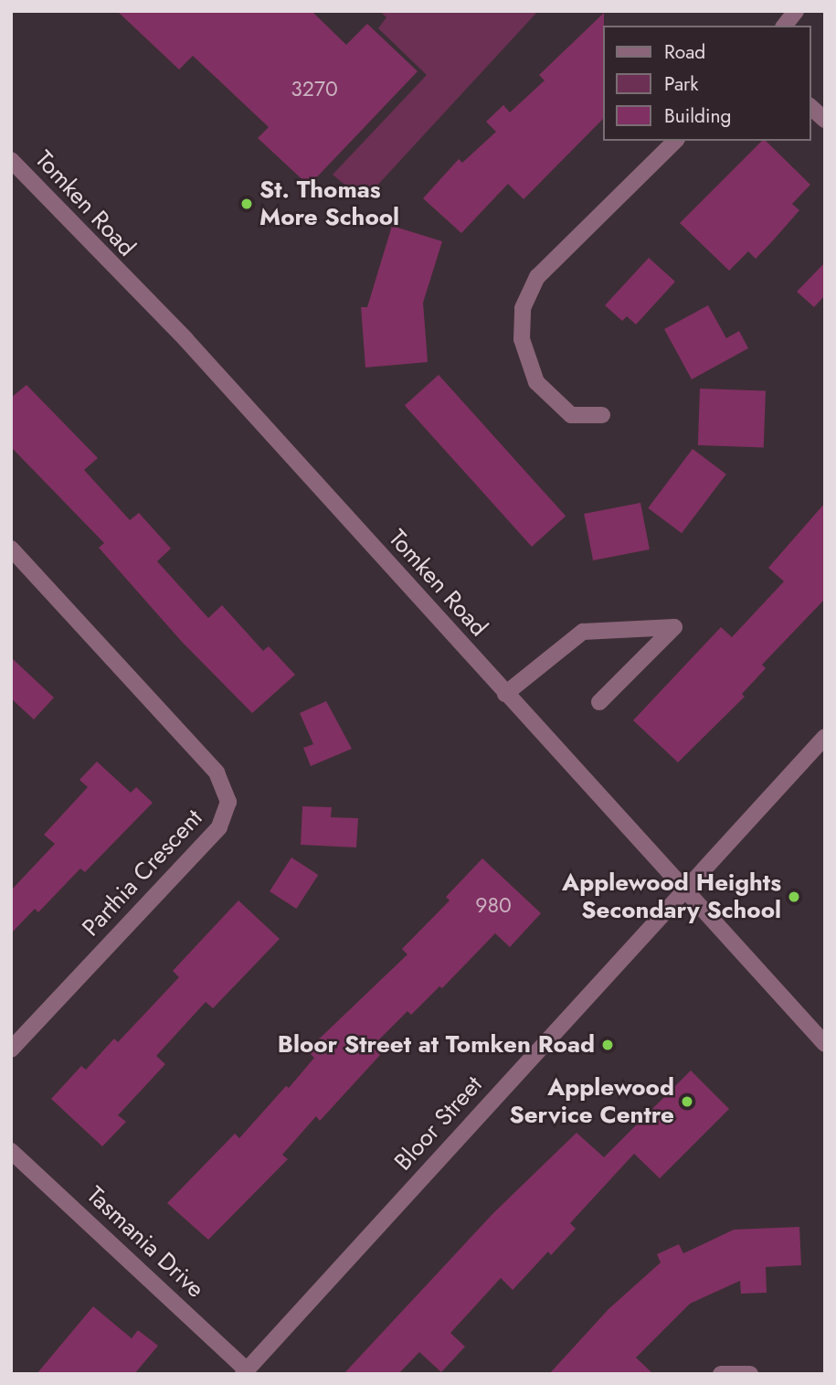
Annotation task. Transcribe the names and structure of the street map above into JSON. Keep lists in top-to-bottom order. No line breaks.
{"streets":{"street":["Tomken Road","Parthia Crescent","Bloor Street","Tasmania Drive"]},"crossings":[["Tomken Road","Bloor Street"],["Bloor Street","Tasmania Drive"]],"places":["St. Thomas More School","Applewood Heights Secondary School","Bloor Street at Tomken Road","Applewood Service Centre"],"house_numbers":["3270","980"],"legend":["Road","Park","Building"]}
